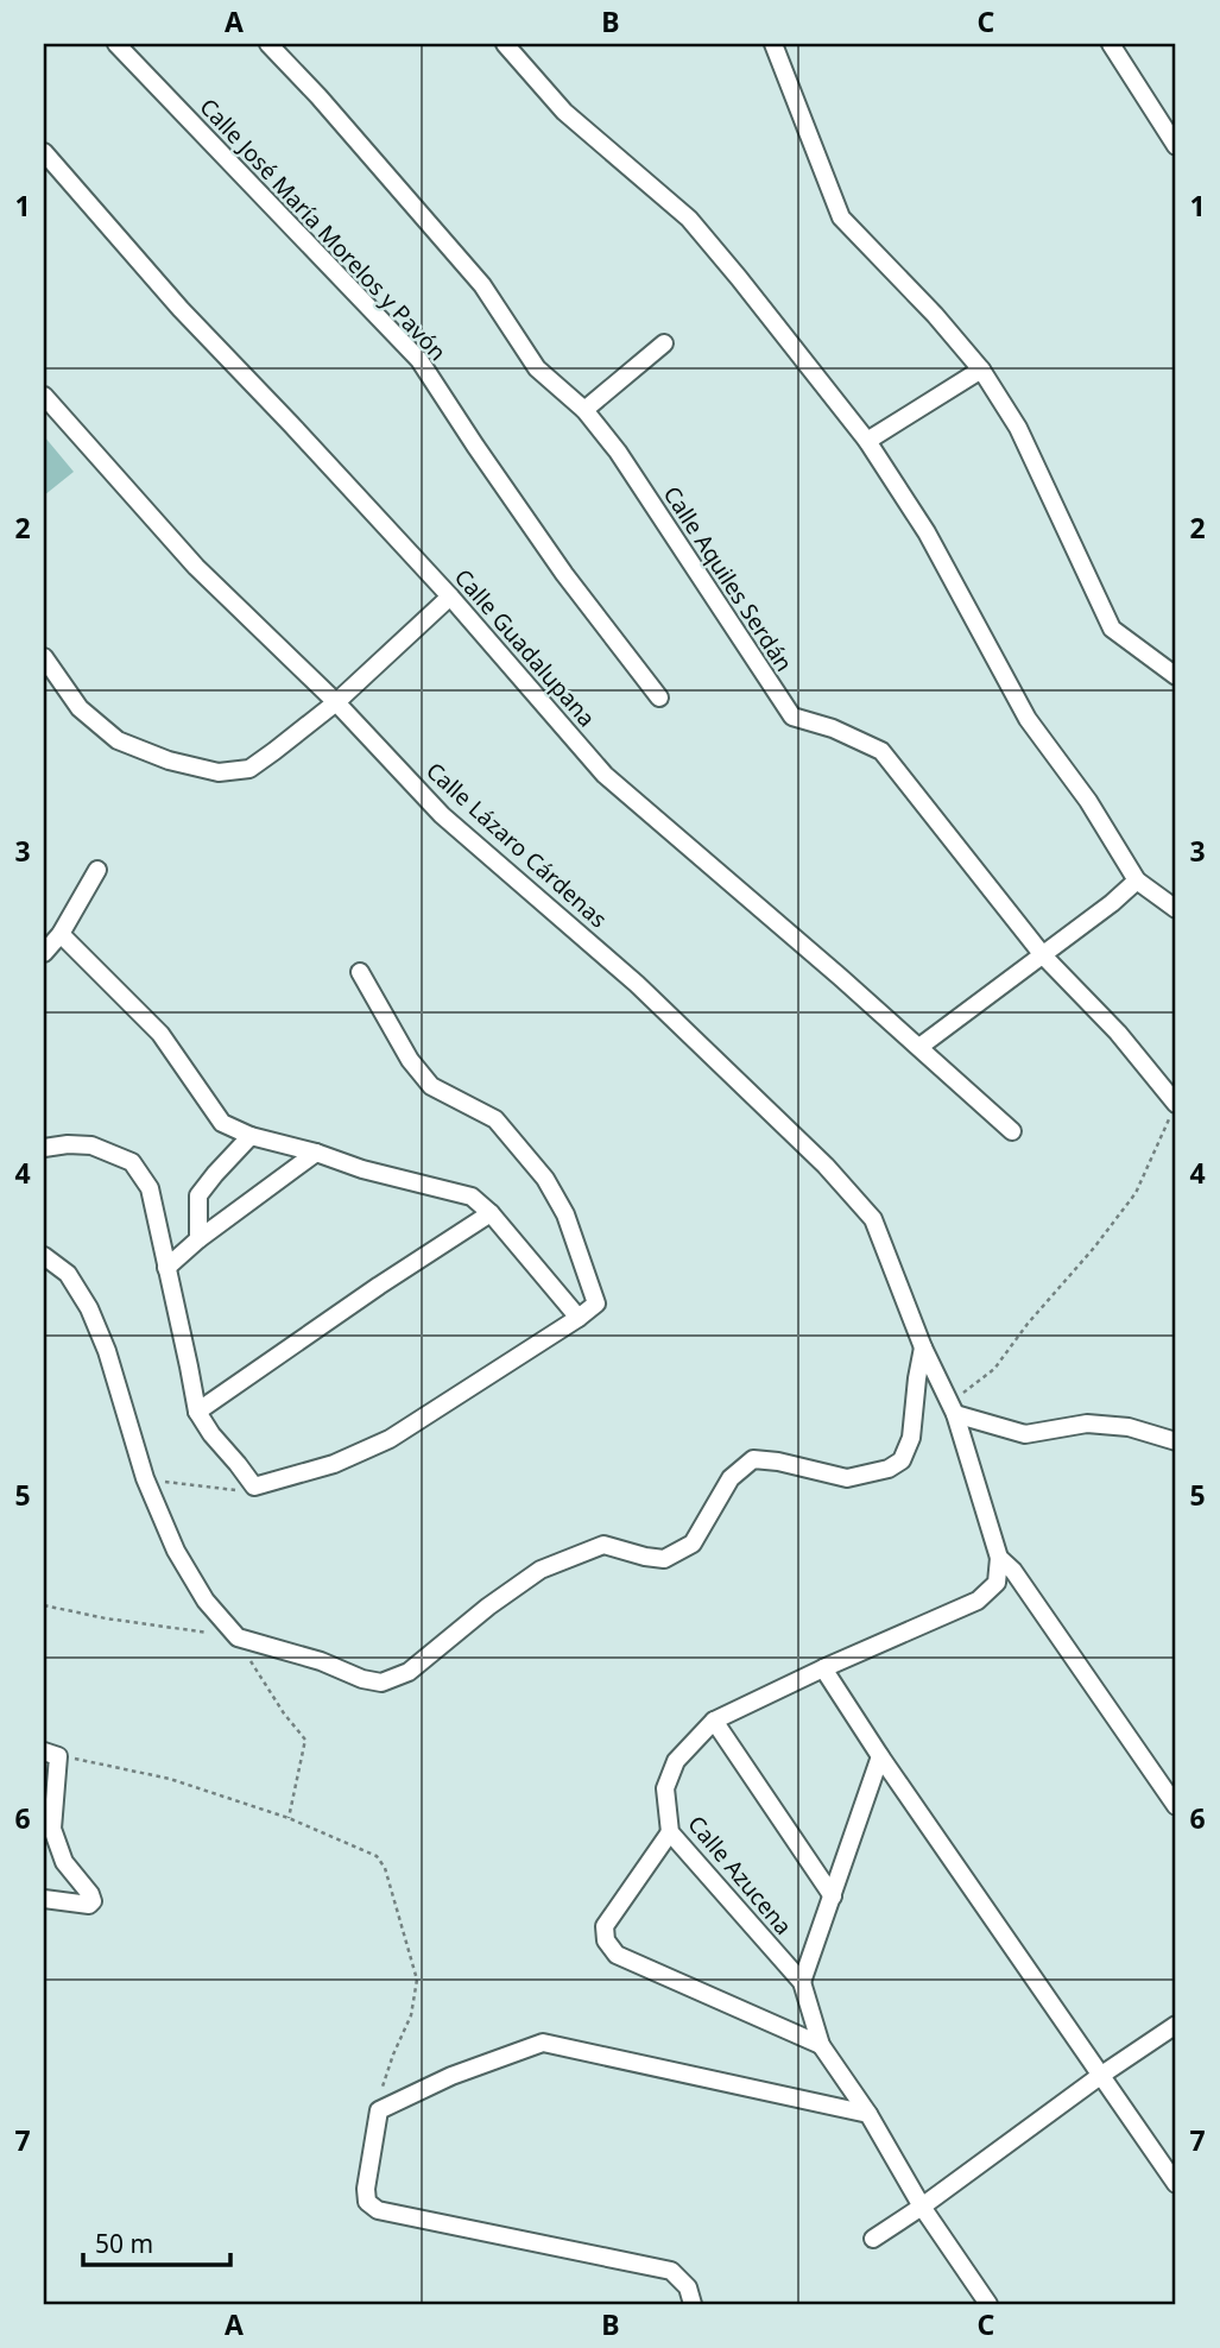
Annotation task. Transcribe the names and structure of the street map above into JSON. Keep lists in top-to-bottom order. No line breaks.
{"streets":{"street":["Calle José María Morelos y Pavón","Calle Aquiles Serdán","Calle Guadalupana","Calle Lázaro Cárdenas","Calle Azucena"]},"crossings":[["Calle Lázaro Cárdenas","Calle Azucena"]],"scale_bar":"50 m","grid":{"columns":["A","B","C"],"rows":["1","2","3","4","5","6","7"]}}
